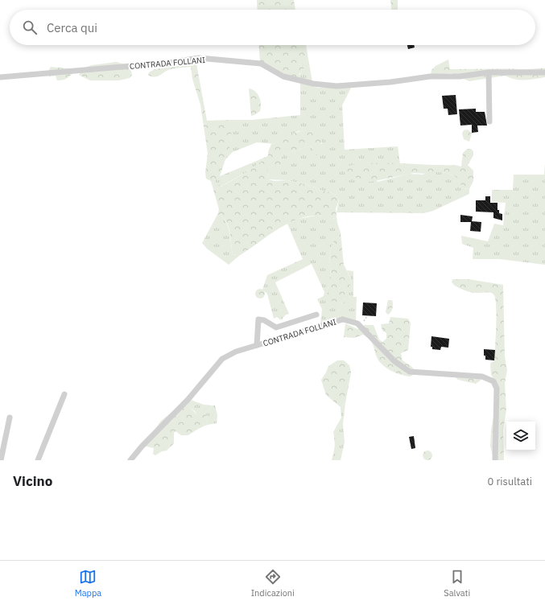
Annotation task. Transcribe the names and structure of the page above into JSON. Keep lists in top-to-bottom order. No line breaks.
{"streets":{"street":["CONTRADA FOLLANI"]},"page":{"search":"Cerca qui","heading":["Vicino","0 risultati"],"nav":["Mappa","Indicazioni","Salvati"]}}
